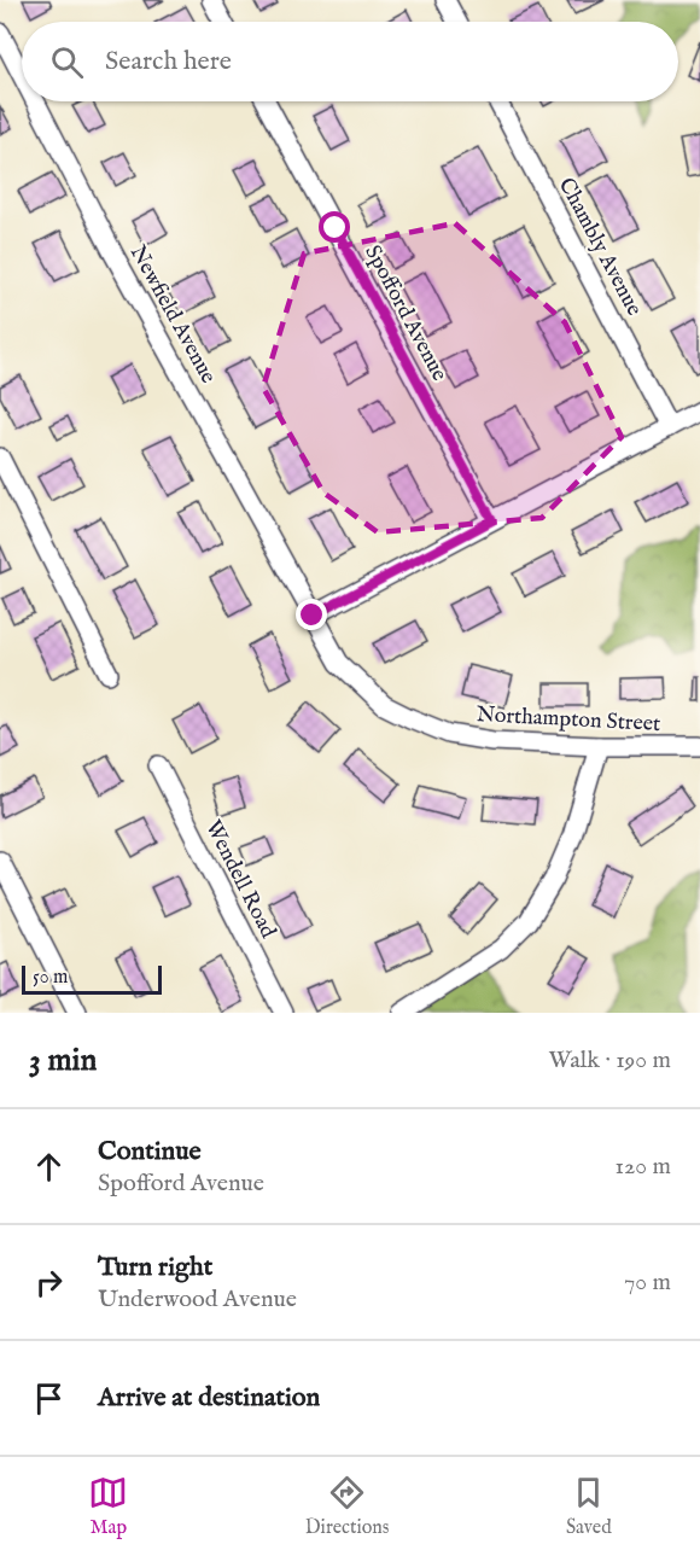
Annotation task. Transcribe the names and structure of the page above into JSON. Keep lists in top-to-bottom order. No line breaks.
{"streets":{"street":["Chambly Avenue","Spofford Avenue","Newfield Avenue","Northampton Street","Wendell Road"]},"crossings":[["Newfield Avenue","Northampton Street"]],"scale_bar":"50 m","page":{"search":"Search here","scale":"50 m","heading":["3 min","Walk · 190 m"],"list":[["Continue","Spofford Avenue","120 m"],["Turn right","Underwood Avenue","70 m"],"Arrive at destination"],"nav":["Map","Directions","Saved"]}}
